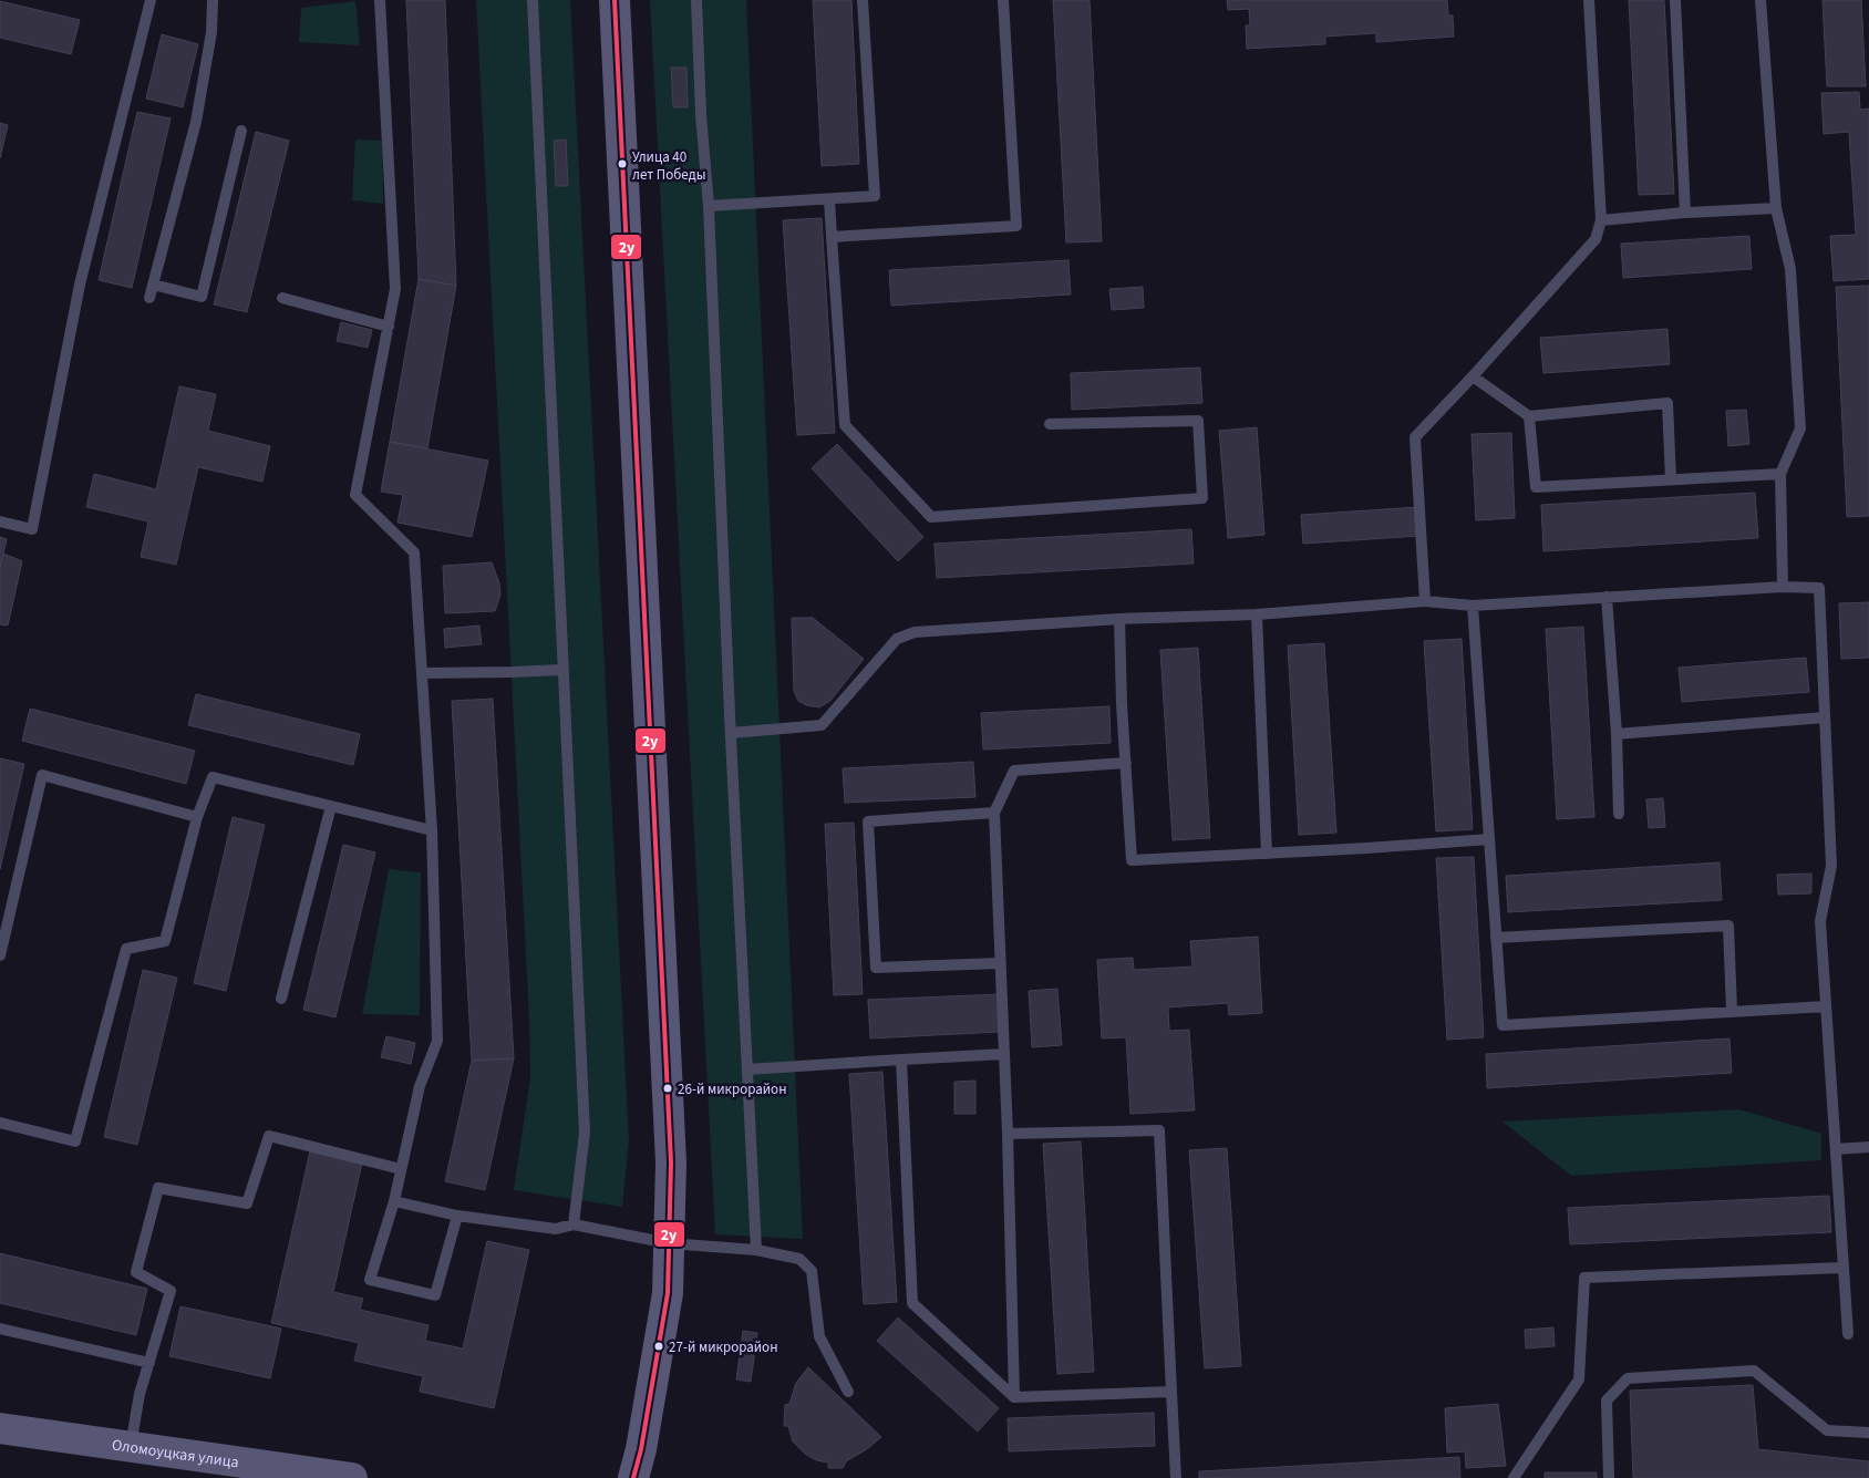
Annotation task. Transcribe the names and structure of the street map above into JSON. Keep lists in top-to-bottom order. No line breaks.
{"streets":{"street":["Оломоуцкая улица"]},"places":["Улица 40 лет Победы","26-й микрорайон","27-й микрорайон"],"lines":["transit line 2у"]}
